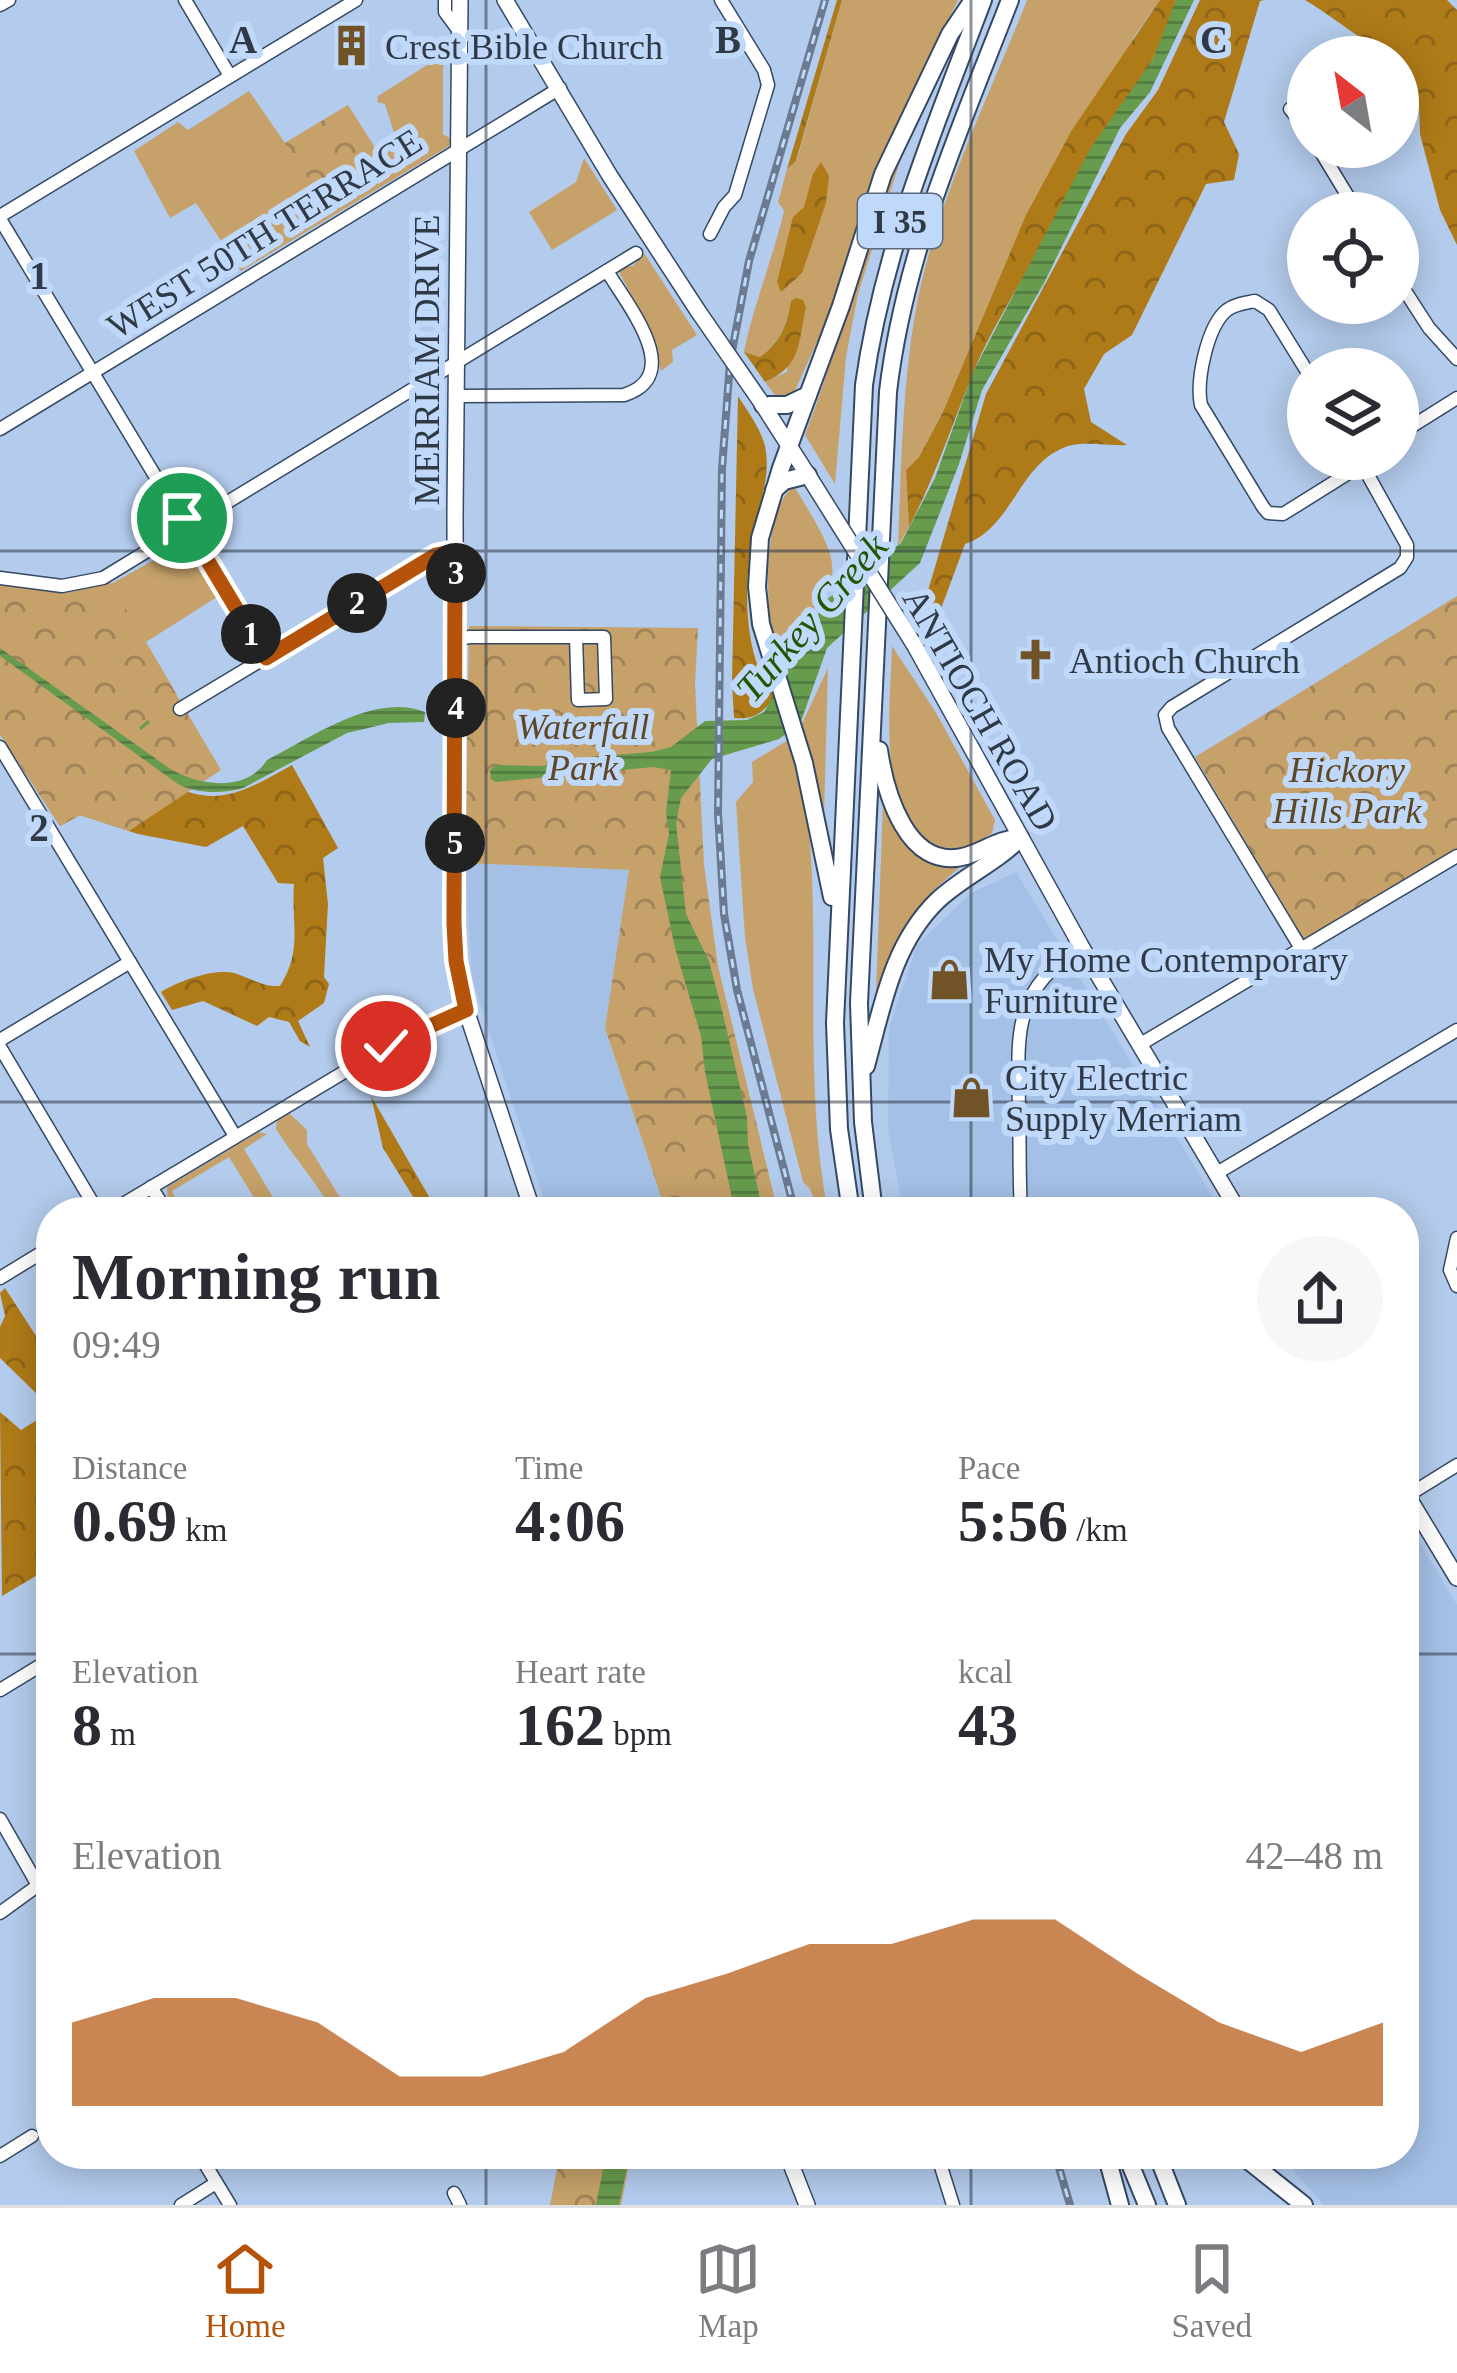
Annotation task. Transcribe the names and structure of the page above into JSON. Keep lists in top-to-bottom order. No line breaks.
{"streets":{"highway":["I 35"],"main road":["MERRIAM DRIVE","ANTIOCH ROAD"],"street":["WEST 50TH TERRACE"]},"crossings":[["WEST 50TH TERRACE","MERRIAM DRIVE"],["WEST 50TH TERRACE","ANTIOCH ROAD"]],"water":["Turkey Creek"],"parks":["Waterfall Park","Hickory Hills Park"],"places":{"building":["Crest Bible Church"],"church":["Antioch Church"],"shop":["My Home Contemporary Furniture","City Electric Supply Merriam"]},"north":"top left","page":{"pins":["3","2","1","4","5"],"heading":["Morning run","09:49"],"stats":[["Distance","0.69 km"],["Time","4:06"],["Pace","5:56 /km"],["Elevation","8 m"],["Heart rate","162 bpm"],["kcal","43"]],"chart":["Elevation","42–48 m"],"tabs":["Home","Map","Saved"]},"grid":{"columns":["A","B","C"],"rows":["1","2"]}}
